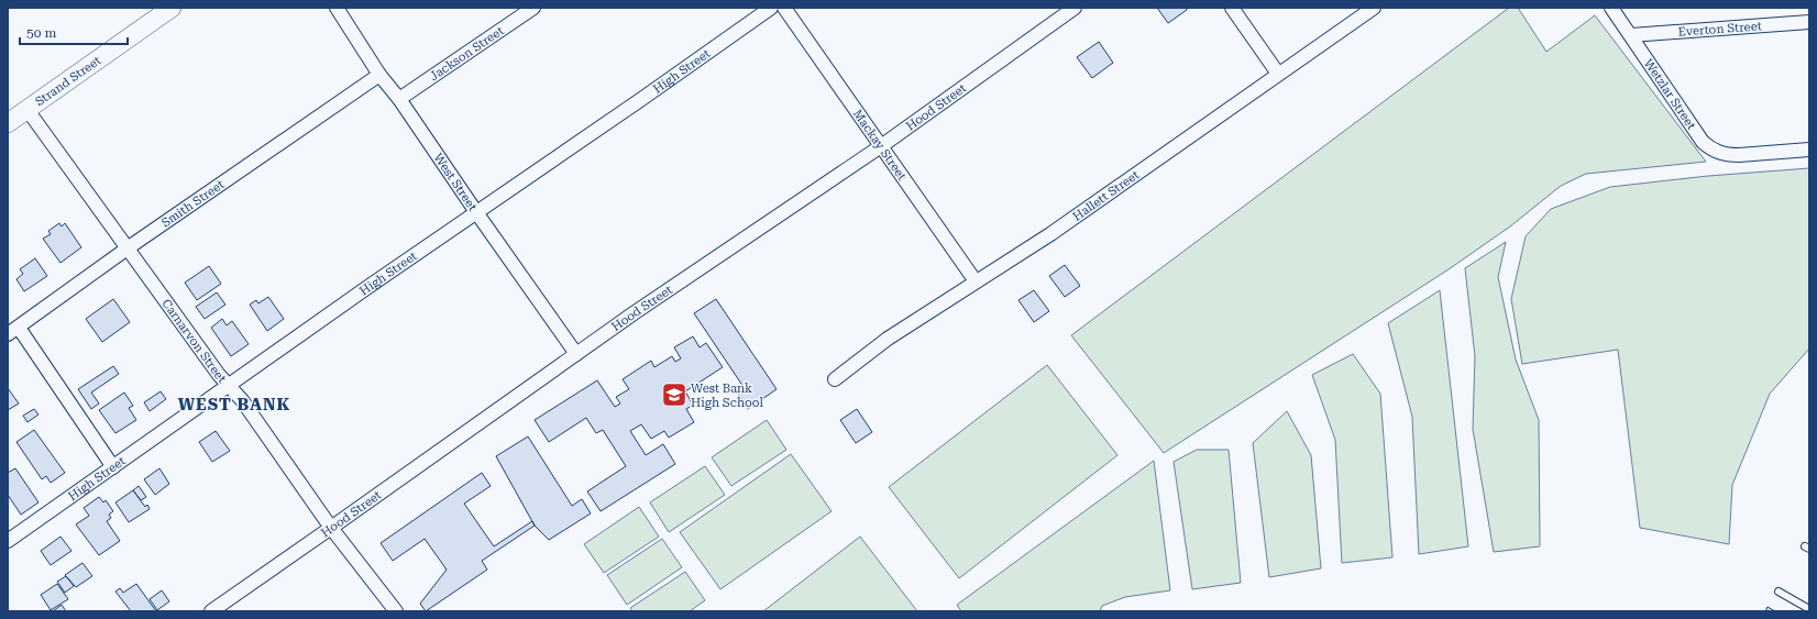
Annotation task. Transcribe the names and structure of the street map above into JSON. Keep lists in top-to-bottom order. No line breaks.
{"streets":{"street":["Everton Street","Jackson Street","High Street","Strand Street","Wetzlar Street","Hood Street","Mackay Street","West Street","Hallett Street","Smith Street","Carnarvon Street"]},"crossings":[["Everton Street","Wetzlar Street"],["Jackson Street","West Street"],["High Street","West Street"],["High Street","Carnarvon Street"],["Strand Street","Carnarvon Street"],["Hood Street","Mackay Street"],["Hood Street","West Street"],["Hood Street","Carnarvon Street"],["Mackay Street","Hallett Street"],["West Street","Smith Street"],["Smith Street","Carnarvon Street"]],"districts":["WEST BANK"],"places":{"school or university":["West Bank High School"]},"scale_bar":"50 m"}
